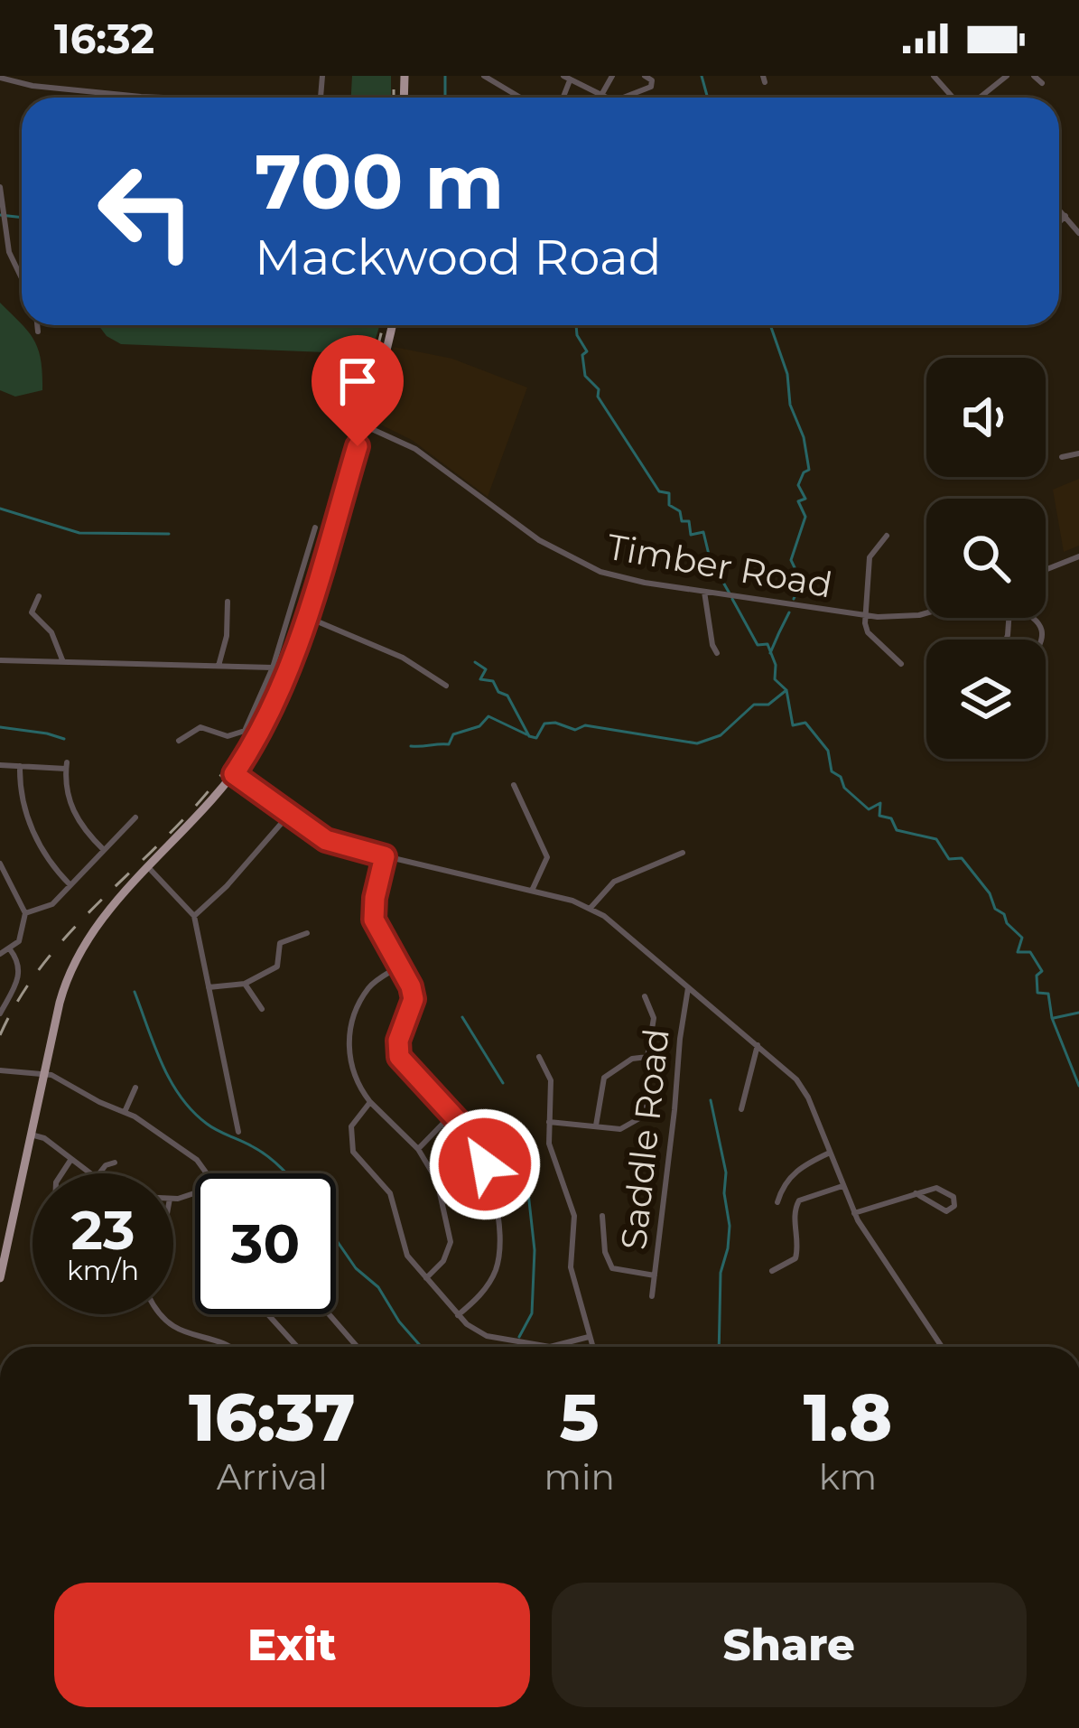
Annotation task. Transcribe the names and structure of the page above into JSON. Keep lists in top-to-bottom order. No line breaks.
{"streets":{"street":["Timber Road","Saddle Road"]},"page":{"status":"16:32","turn":["700 m","Mackwood Road"],"speed":"23 km/h","limit":"30","eta":["16:37","Arrival","5","min","1.8","km"],"buttons":["Exit","Share"]}}
